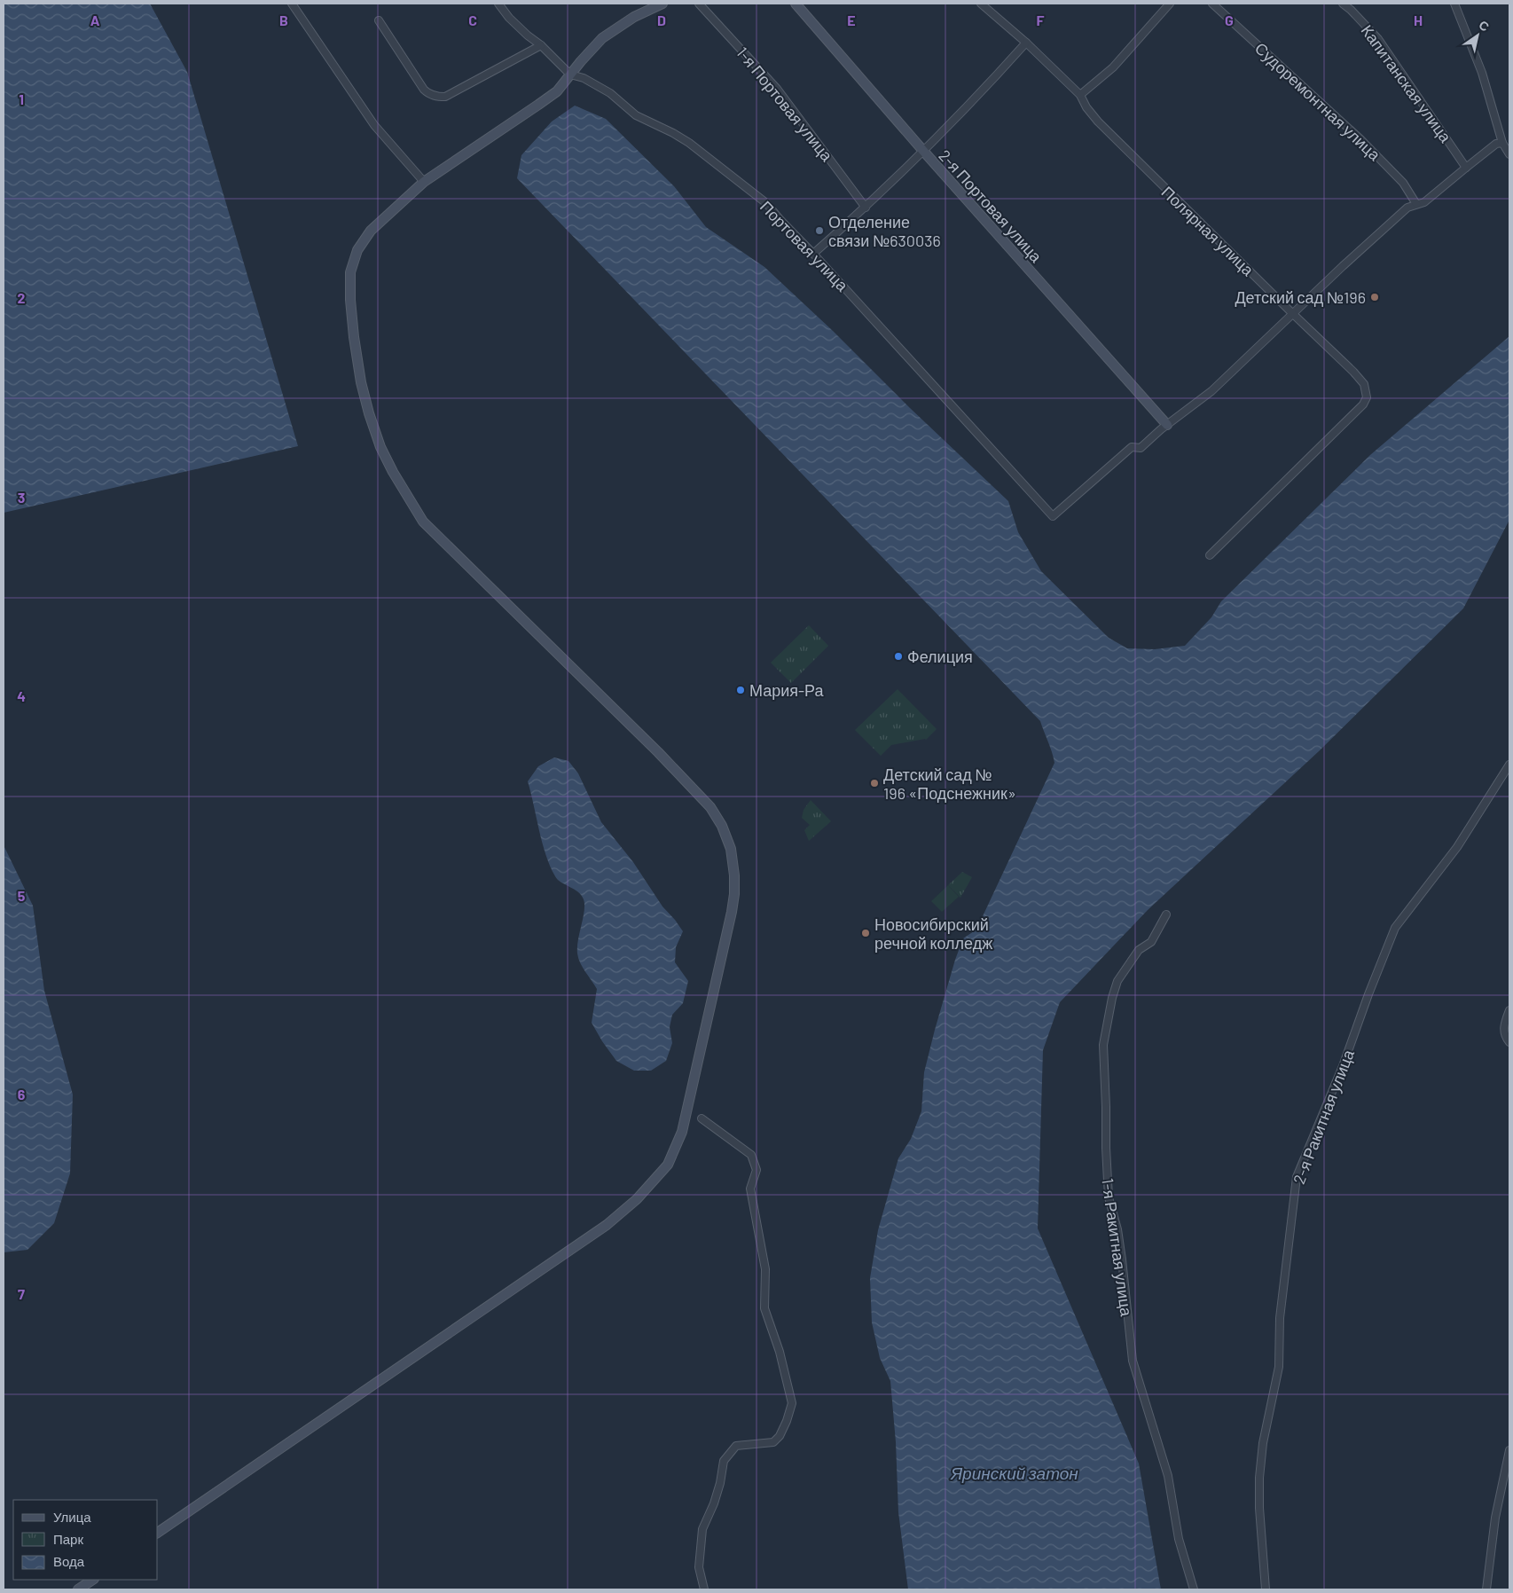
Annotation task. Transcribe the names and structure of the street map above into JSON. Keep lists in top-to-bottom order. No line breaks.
{"streets":{"street":["Капитанская улица","Судоремонтная улица","1-я Портовая улица","2-я Портовая улица","Полярная улица","Портовая улица","2-я Ракитная улица","1-я Ракитная улица"]},"crossings":[["2-я Портовая улица","Портовая улица"]],"water":["Яринский затон"],"places":["Отделение связи №630036","Детский сад №196","Фелиция","Мария-Ра","Детский сад № 196 «Подснежник»","Новосибирский речной колледж"],"legend":["Улица","Парк","Вода"],"north":"top right","grid":{"columns":["A","B","C","D","E","F","G","H"],"rows":["1","2","3","4","5","6","7"]}}
